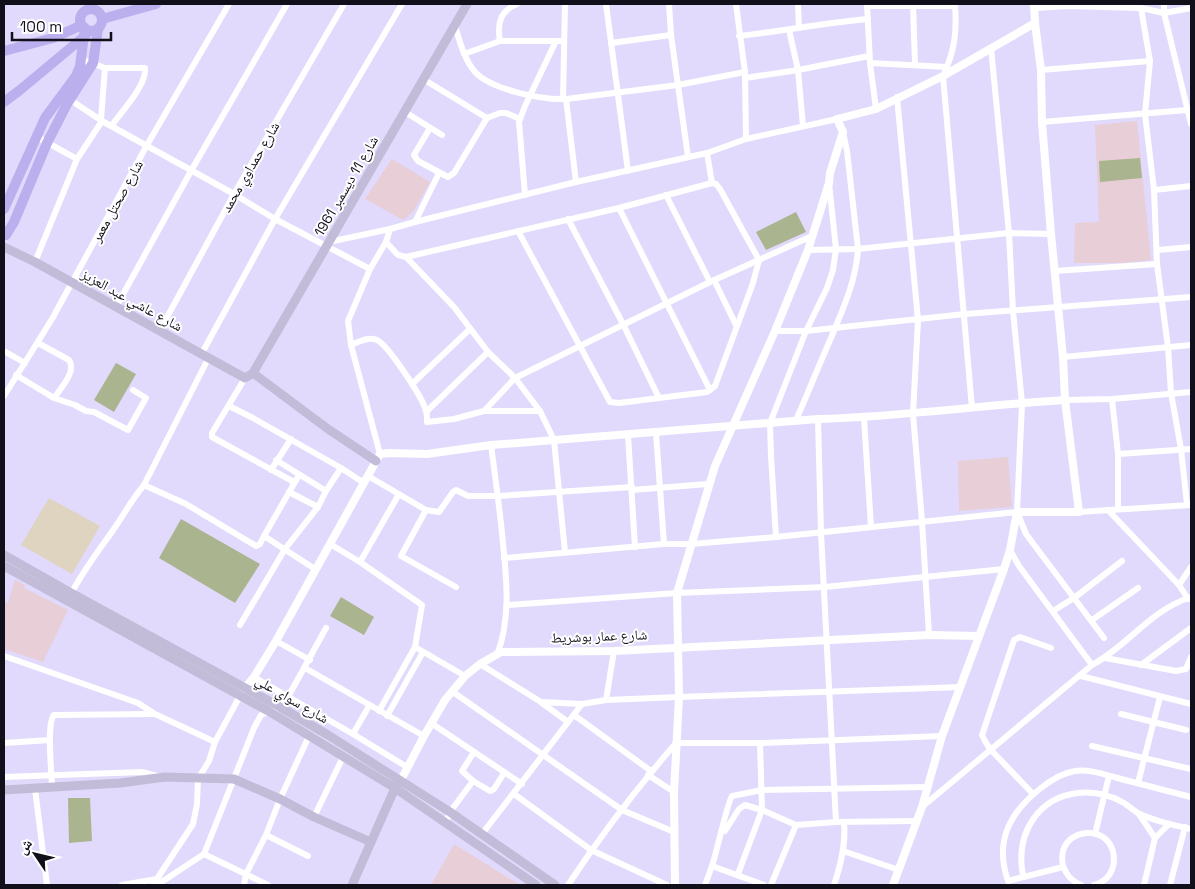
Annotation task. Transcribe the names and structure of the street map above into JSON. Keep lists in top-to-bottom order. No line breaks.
{"streets":{"main road":["شارع 11 ديسمبر 1961","شارع عاشي عبد العزيز","شارع عمار بوشريط","شارع سواي علي"],"street":["شارع حمداوي محمد","شارع صحتل معمر"]},"crossings":[["شارع حمداوي محمد","شارع عاشي عبد العزيز"],["شارع 11 ديسمبر 1961","شارع عاشي عبد العزيز"],["شارع صحتل معمر","شارع عاشي عبد العزيز"],["شارع عمار بوشريط","شارع سواي علي"]],"scale_bar":"100 m","north":"top left"}
